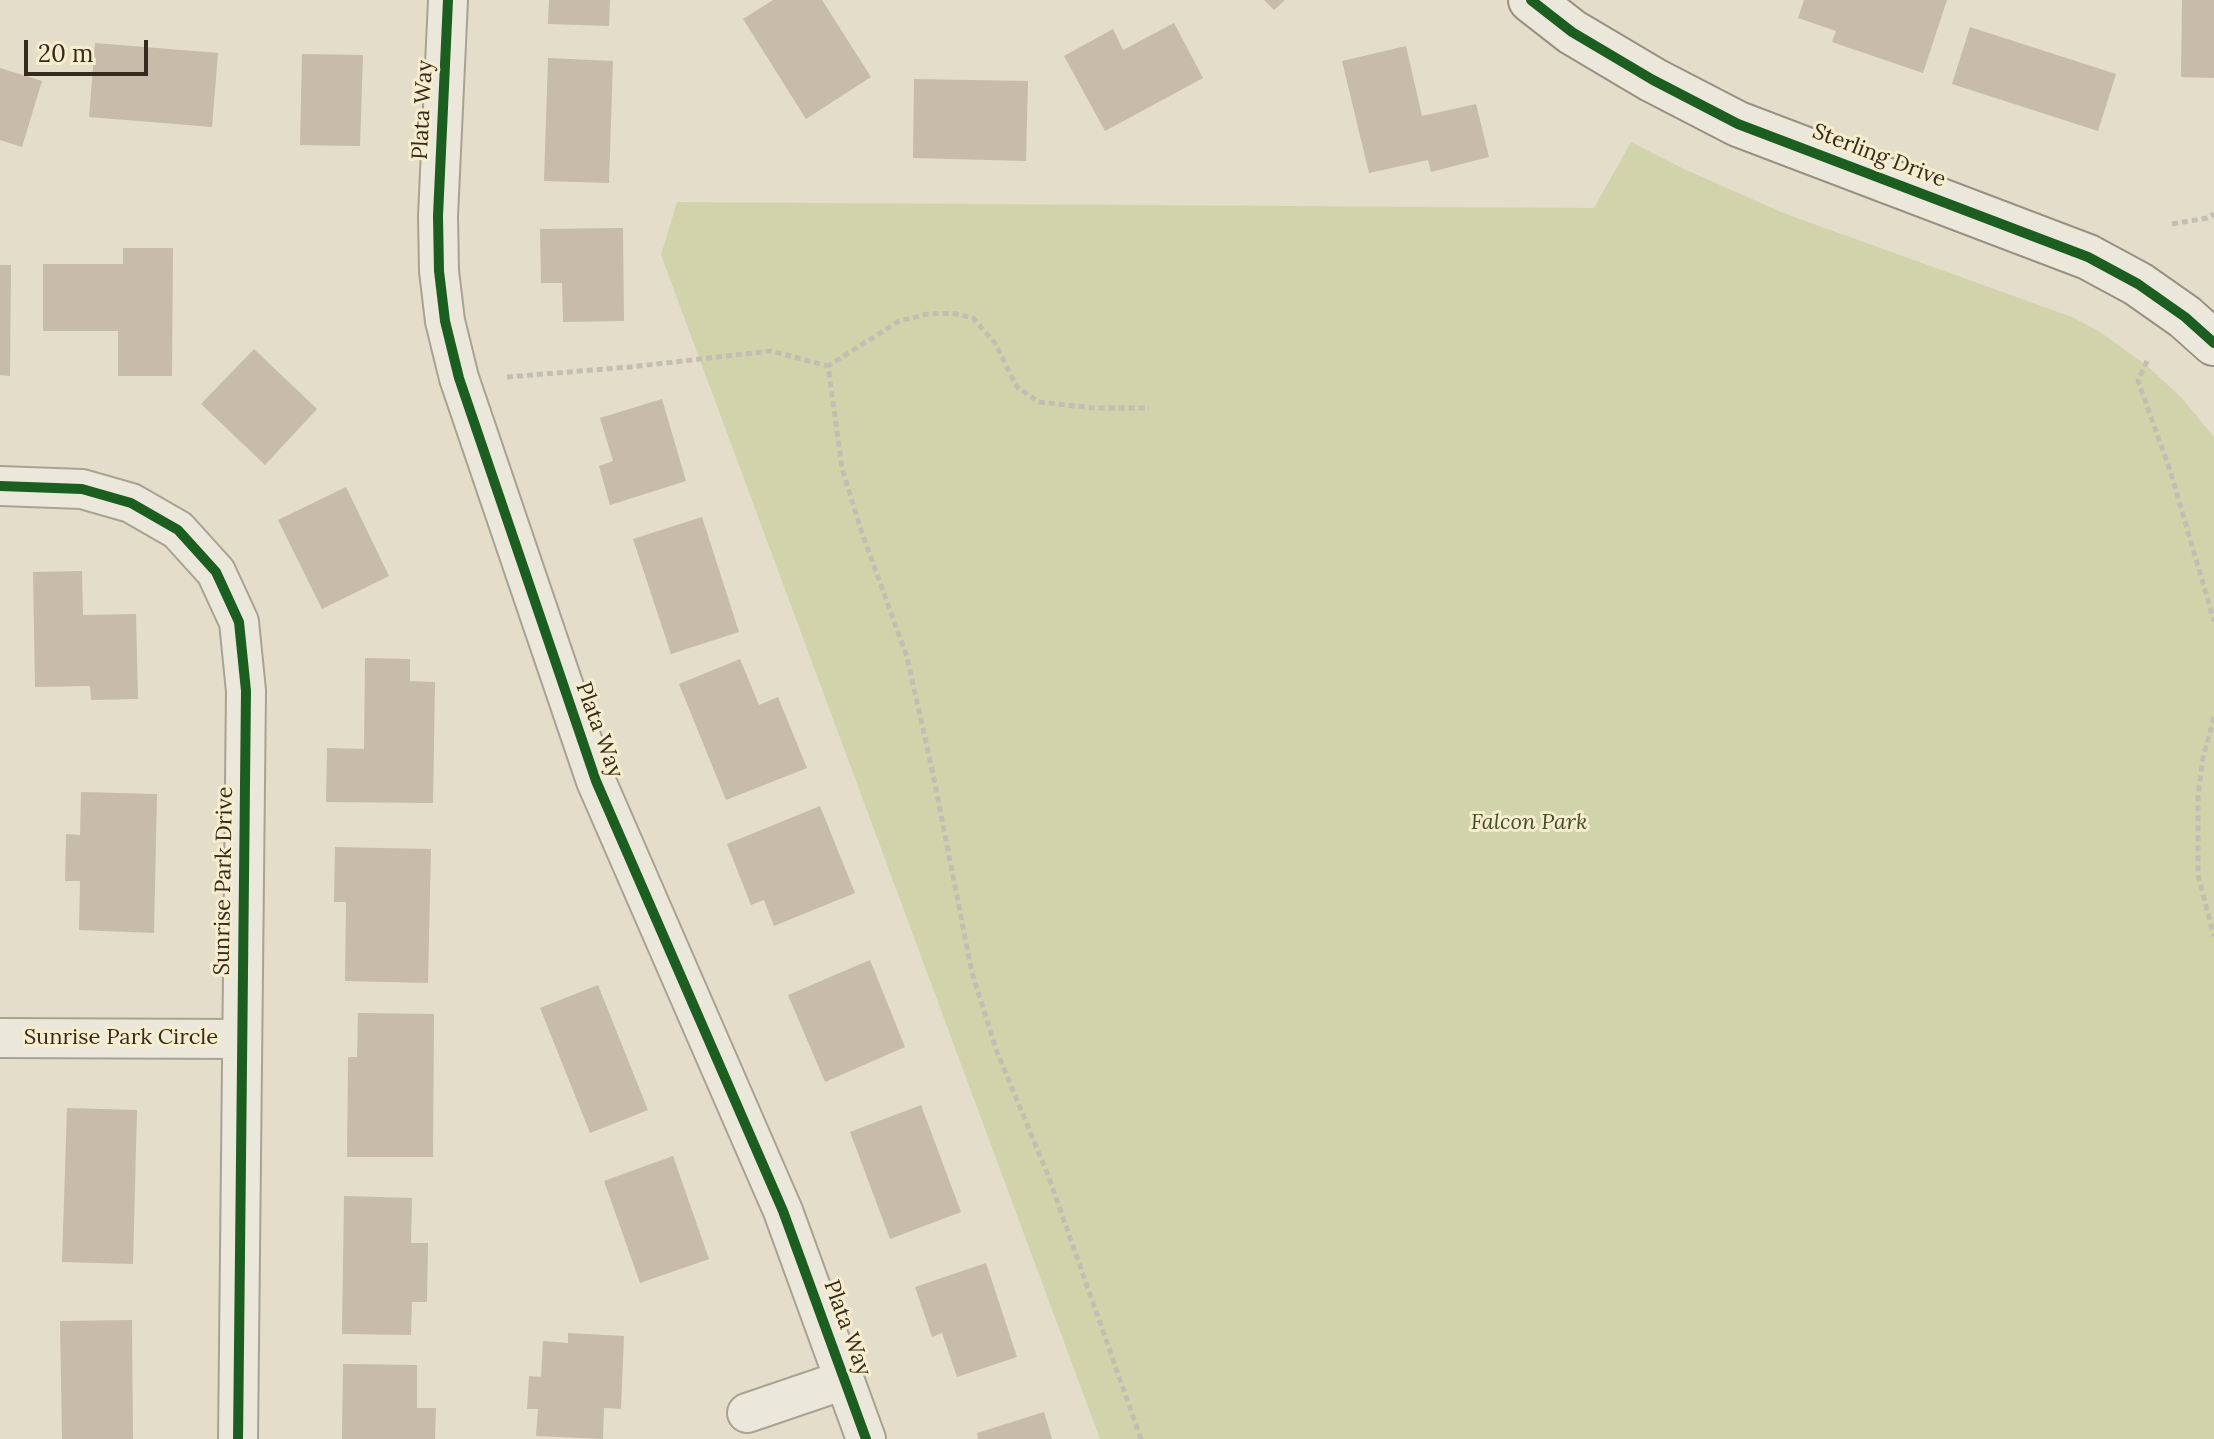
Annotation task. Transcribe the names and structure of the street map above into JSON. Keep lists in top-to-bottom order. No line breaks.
{"streets":{"street":["Plata Way","Sterling Drive","Sunrise Park Drive","Sunrise Park Circle"]},"crossings":[["Sunrise Park Drive","Sunrise Park Circle"]],"parks":["Falcon Park"],"scale_bar":"20 m"}
